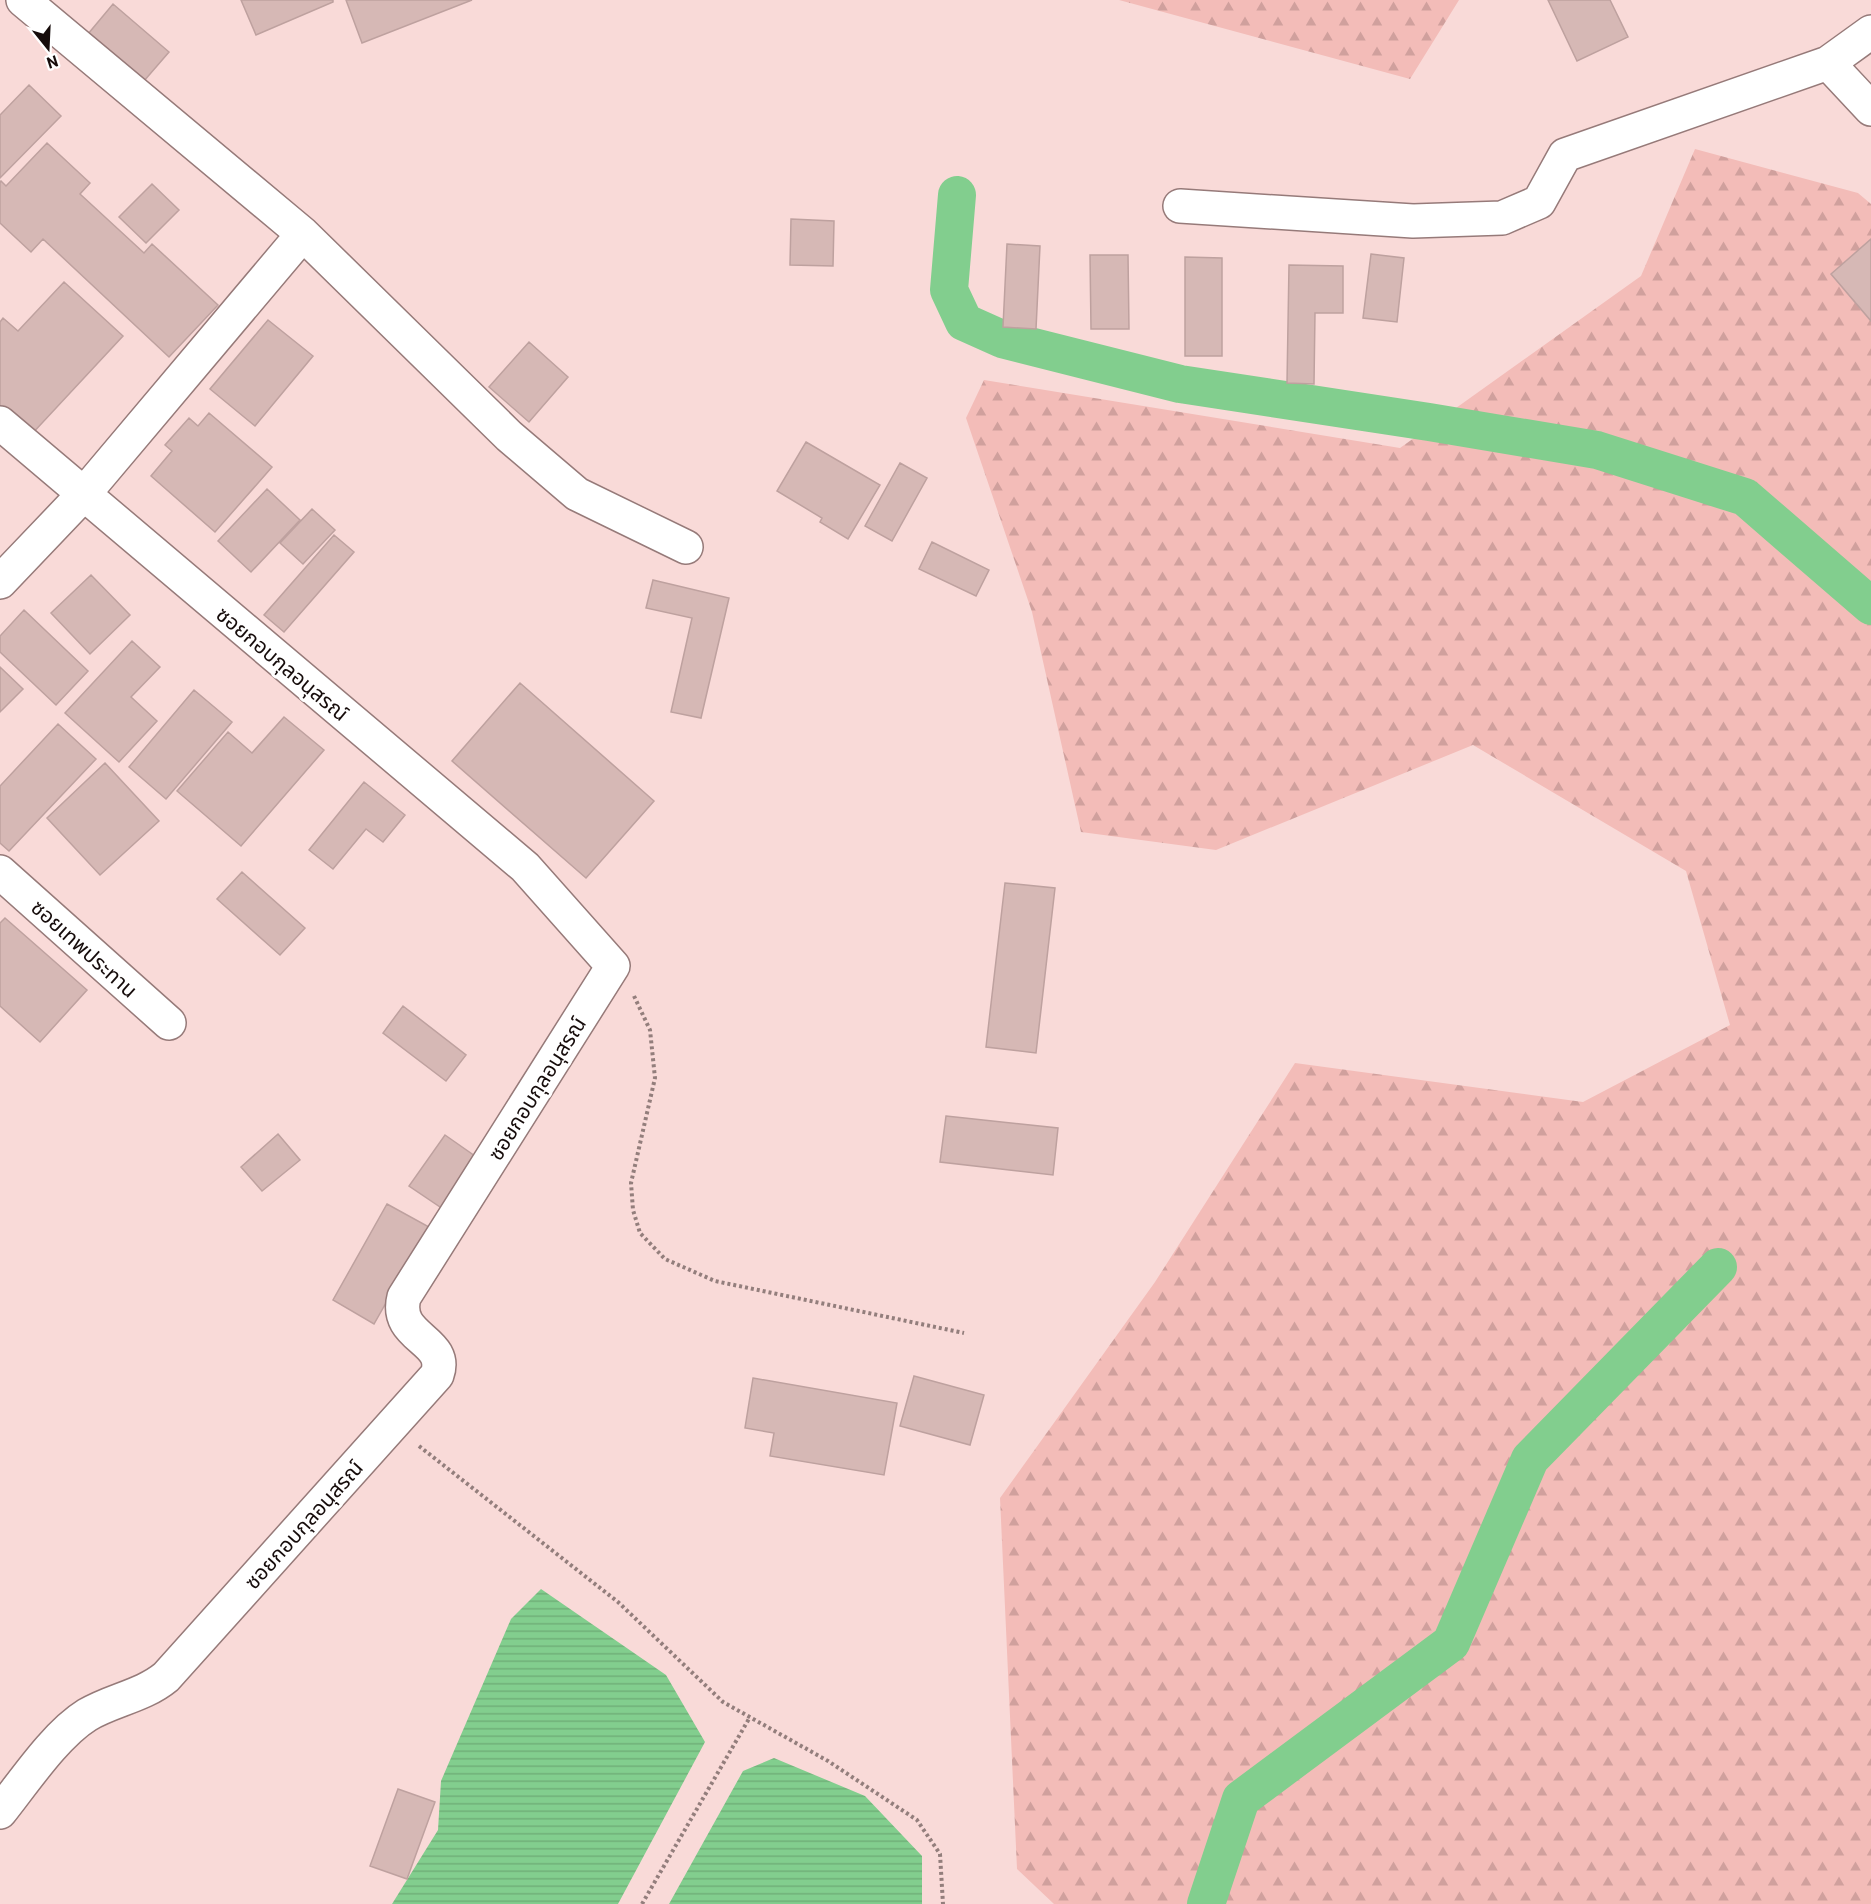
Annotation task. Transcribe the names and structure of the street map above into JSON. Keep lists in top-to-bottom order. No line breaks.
{"streets":{"street":["ซอยกอบกุลอนุสรณ์","ซอยเทพประทาน"]},"north":"bottom"}
